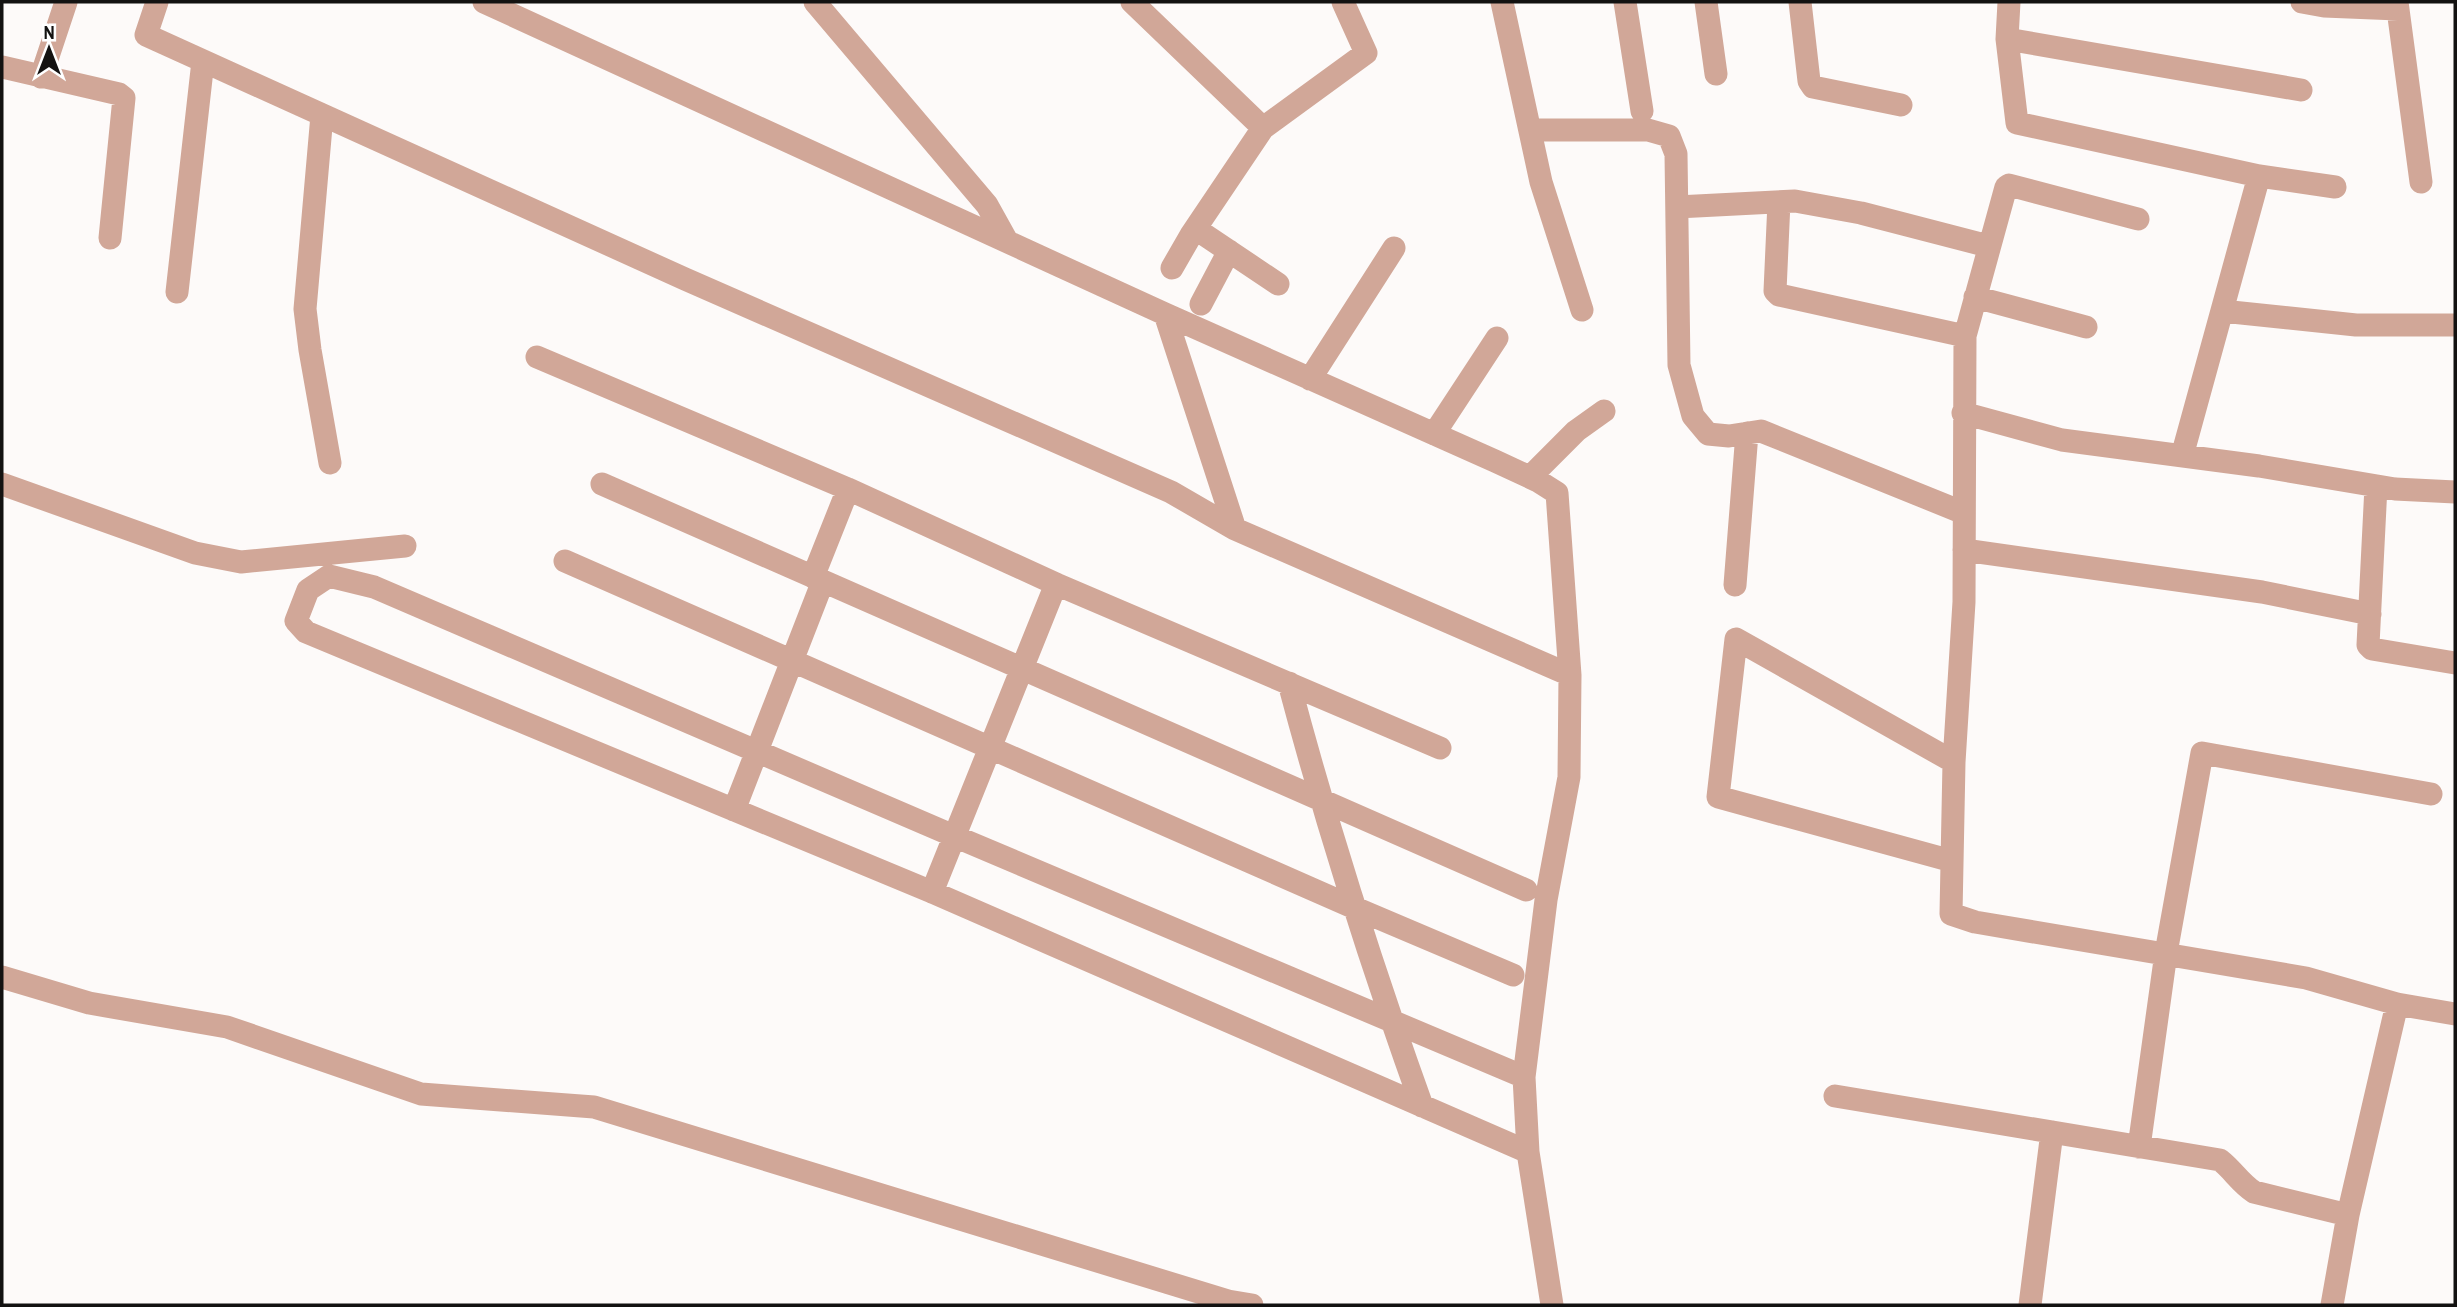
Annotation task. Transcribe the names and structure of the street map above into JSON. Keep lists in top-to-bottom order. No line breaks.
{"north":"top"}
